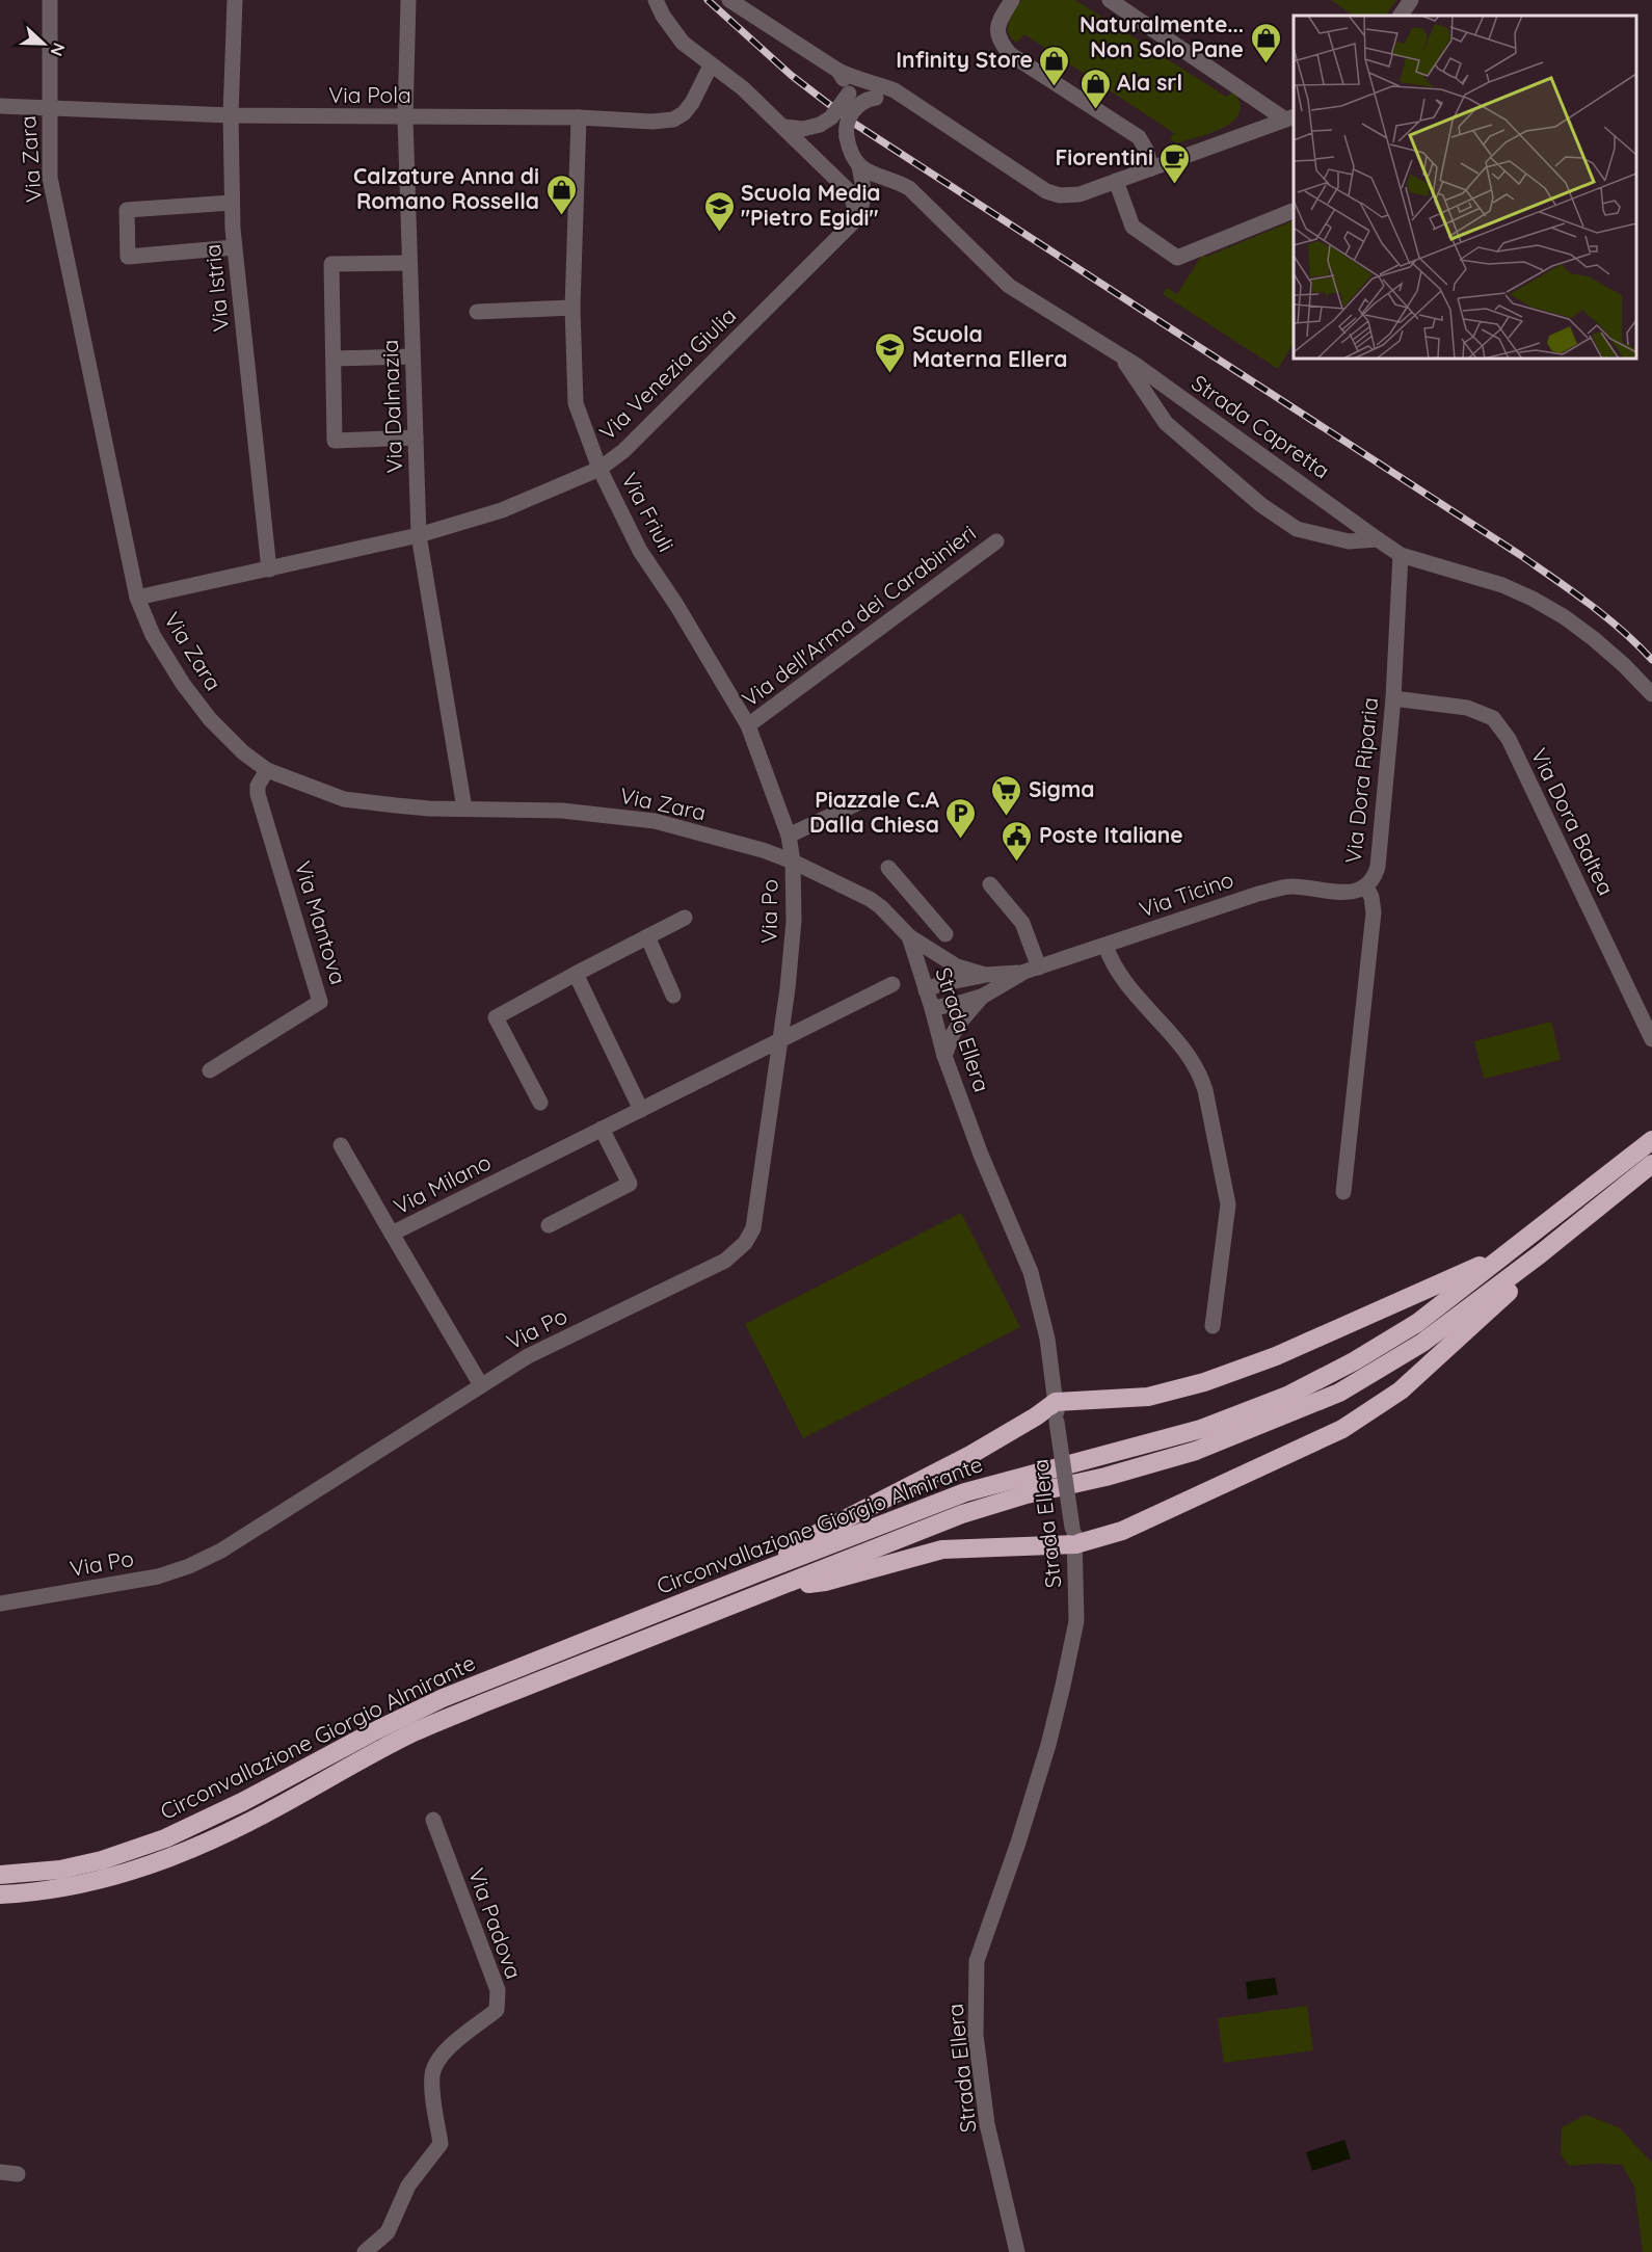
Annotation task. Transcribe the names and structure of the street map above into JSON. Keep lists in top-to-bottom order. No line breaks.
{"streets":{"highway":["Circonvallazione Giorgio Almirante"],"street":["Via Pola","Via Zara","Via Istria","Via Venezia Giulia","Via Dalmazia","Strada Capretta","Via Friuli","Via dell'Arma dei Carabinieri","Via Dora Riparia","Via Dora Baltea","Via Ticino","Via Po","Via Mantova","Strada Ellera","Via Milano","Via Padova"]},"crossings":[["Via Pola","Via Zara"],["Via Pola","Via Istria"],["Via Pola","Via Dalmazia"],["Via Pola","Via Friuli"],["Via Zara","Via Venezia Giulia"],["Via Zara","Via Dalmazia"],["Via Zara","Via Friuli"],["Via Zara","Via Po"],["Via Zara","Via Mantova"],["Via Zara","Strada Ellera"],["Via Istria","Via Venezia Giulia"],["Via Venezia Giulia","Via Dalmazia"],["Via Venezia Giulia","Via Friuli"],["Strada Capretta","Via Dora Riparia"],["Via Friuli","Via dell'Arma dei Carabinieri"],["Via Friuli","Via Po"],["Via Friuli","Strada Ellera"],["Via Dora Riparia","Via Dora Baltea"],["Via Dora Riparia","Via Ticino"],["Via Po","Strada Ellera"],["Via Po","Via Milano"]],"places":{"shop":["Naturalmente... Non Solo Pane","Infinity Store","Ala srl","Calzature Anna di Romano Rossella"],"cafe":["Fiorentini"],"school or university":["Scuola Media \"Pietro Egidi\"","Scuola Materna Ellera"],"supermarket":["Sigma"],"parking":["Piazzale C.A Dalla Chiesa"],"public building":["Poste Italiane"]},"north":"right"}
